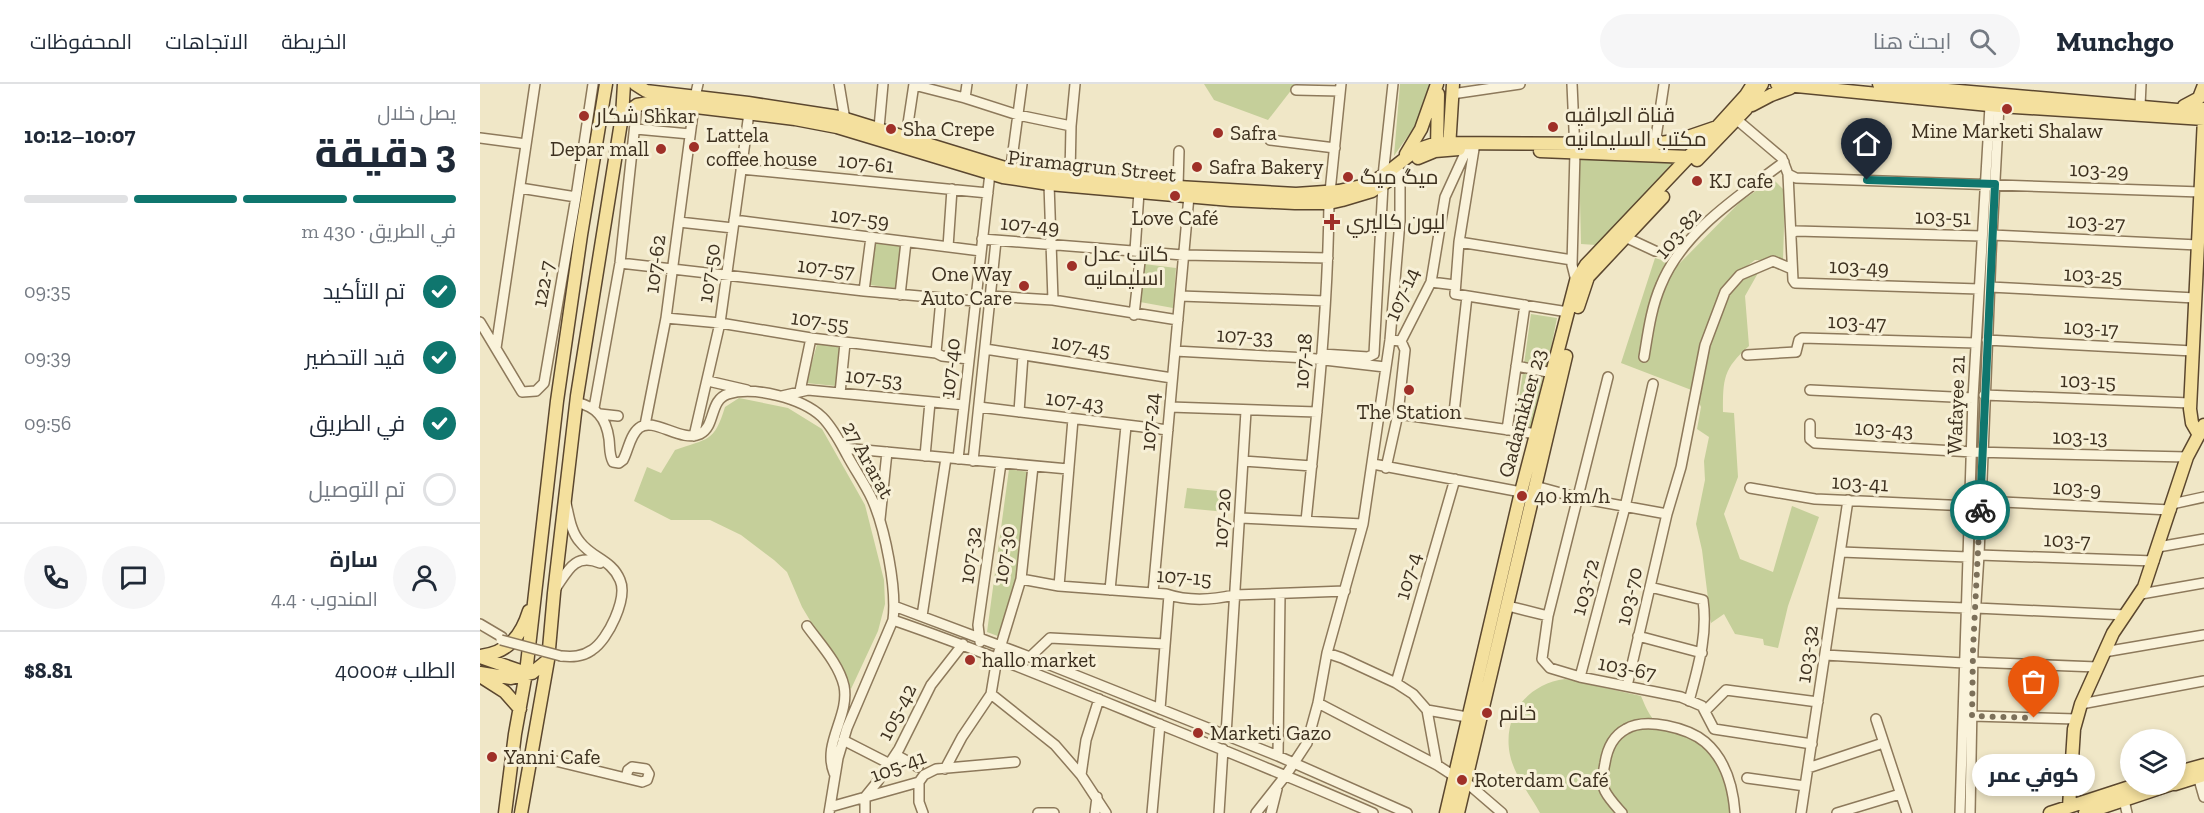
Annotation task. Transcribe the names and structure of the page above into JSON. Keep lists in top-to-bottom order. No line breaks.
{"streets":{"main road":["Piramagrun Street","Qadamkher 23"],"street":["107-61","103-29","103-51","107-59","103-27","107-49","103-82","107-62","103-49","107-57","107-50","103-25","122-7","107-14","107-55","103-47","103-17","107-33","107-45","107-18","107-40","107-53","103-15","107-43","Wafayee 21","107-24","103-43","103-13","27 Ararat","103-41","103-9","107-20","103-7","107-32","107-30","107-4","107-15","103-72","103-70","103-32","103-67","105-42","105-41"]},"crossings":[["107-61","107-50"],["107-61","107-40"],["Piramagrun Street","107-62"],["Piramagrun Street","107-50"],["Piramagrun Street","107-18"],["Piramagrun Street","107-40"],["Piramagrun Street","107-24"],["103-29","Wafayee 21"],["103-51","103-27"],["103-51","Wafayee 21"],["107-59","107-62"],["107-59","107-50"],["107-59","107-40"],["103-27","Wafayee 21"],["107-49","107-18"],["107-49","107-40"],["107-49","107-24"],["107-62","107-57"],["107-62","107-55"],["103-49","Wafayee 21"],["103-49","103-70"],["107-57","107-50"],["107-57","107-40"],["107-50","107-55"],["107-50","27 Ararat"],["103-25","Wafayee 21"],["107-55","107-40"],["103-47","Wafayee 21"],["103-17","Wafayee 21"],["107-33","107-18"],["107-33","107-24"],["107-45","107-24"],["107-40","107-53"],["107-53","27 Ararat"],["103-15","Wafayee 21"],["107-43","107-24"],["Wafayee 21","103-43"],["Wafayee 21","103-13"],["Wafayee 21","103-41"],["Wafayee 21","103-9"],["Wafayee 21","103-7"],["107-24","107-15"],["103-43","103-13"],["27 Ararat","105-41"],["103-41","103-32"],["107-20","107-15"],["107-30","107-15"],["103-72","103-67"],["103-70","103-67"],["103-32","103-67"],["105-42","105-41"]],"places":{"other":["Mine Marketi Shalaw","شکار Shkar","قناة العراقيه مكتب السليمانيه","Sha Crepe","Safra","Lattela coffee house","Depar mall","Safra Bakery","میگ میگ","KJ cafe","Love Café","كاتب عدل اسليمانيه","One Way Auto Care","The Station","40 km/h","hallo market","خانم","كوفي عمر","Marketi Gazo","Yanni Cafe","Roterdam Café"],"health":["ليون كاليري"]},"page":{"header":"Munchgo","search":"ابحث هنا","nav":["الخريطة","الاتجاهات","المحفوظات"],"heading":["3 دقيقة","يصل خلال","10:07–10:12"],"panel":["سارة","المندوب · 4.4","الطلب #4000","$8.81"],"bar":"في الطريق · 430 m","list":[["تم التأكيد","09:35"],["قيد التحضير","09:39"],["في الطريق","09:56"],"تم التوصيل"],"bubble":"كوفي عمر"}}
